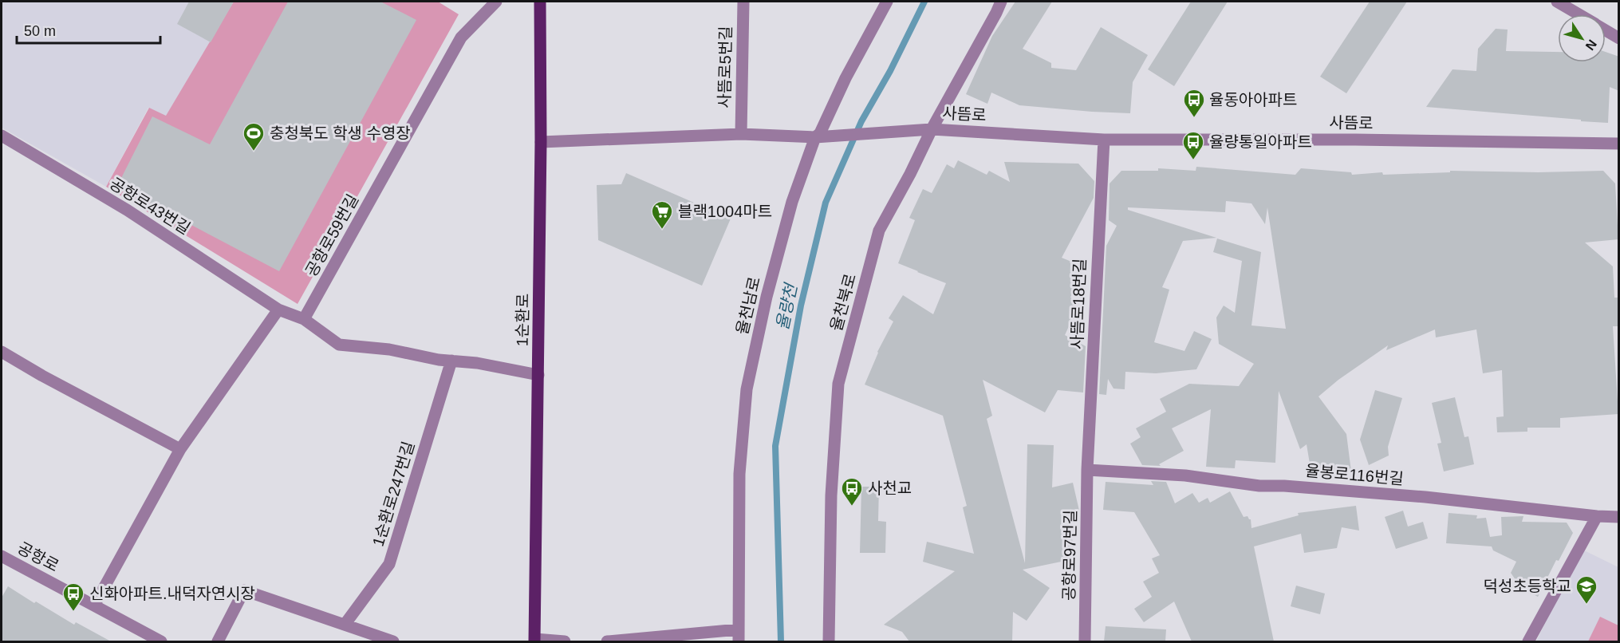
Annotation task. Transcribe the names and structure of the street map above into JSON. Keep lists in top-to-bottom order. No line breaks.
{"streets":{"main road":["1순환로"],"street":["사뜸로5번길","사뜸로","공항로43번길","공항로59번길","율천북로","사뜸로18번길","율천남로","율봉로116번길","1순환로247번길","공항로97번길","공항로"]},"crossings":[["사뜸로","율천북로"],["사뜸로","사뜸로18번길"],["사뜸로","율천남로"],["사뜸로18번길","율봉로116번길"],["사뜸로18번길","공항로97번길"],["율봉로116번길","공항로97번길"]],"water":["율량천"],"places":{"bus stop":["율동아아파트","율량통일아파트","사천교","신화아파트.내덕자연시장"],"sports":["충청북도 학생 수영장"],"supermarket":["블랙1004마트"],"school or university":["덕성초등학교"]},"scale_bar":"50 m","north":"bottom right"}
